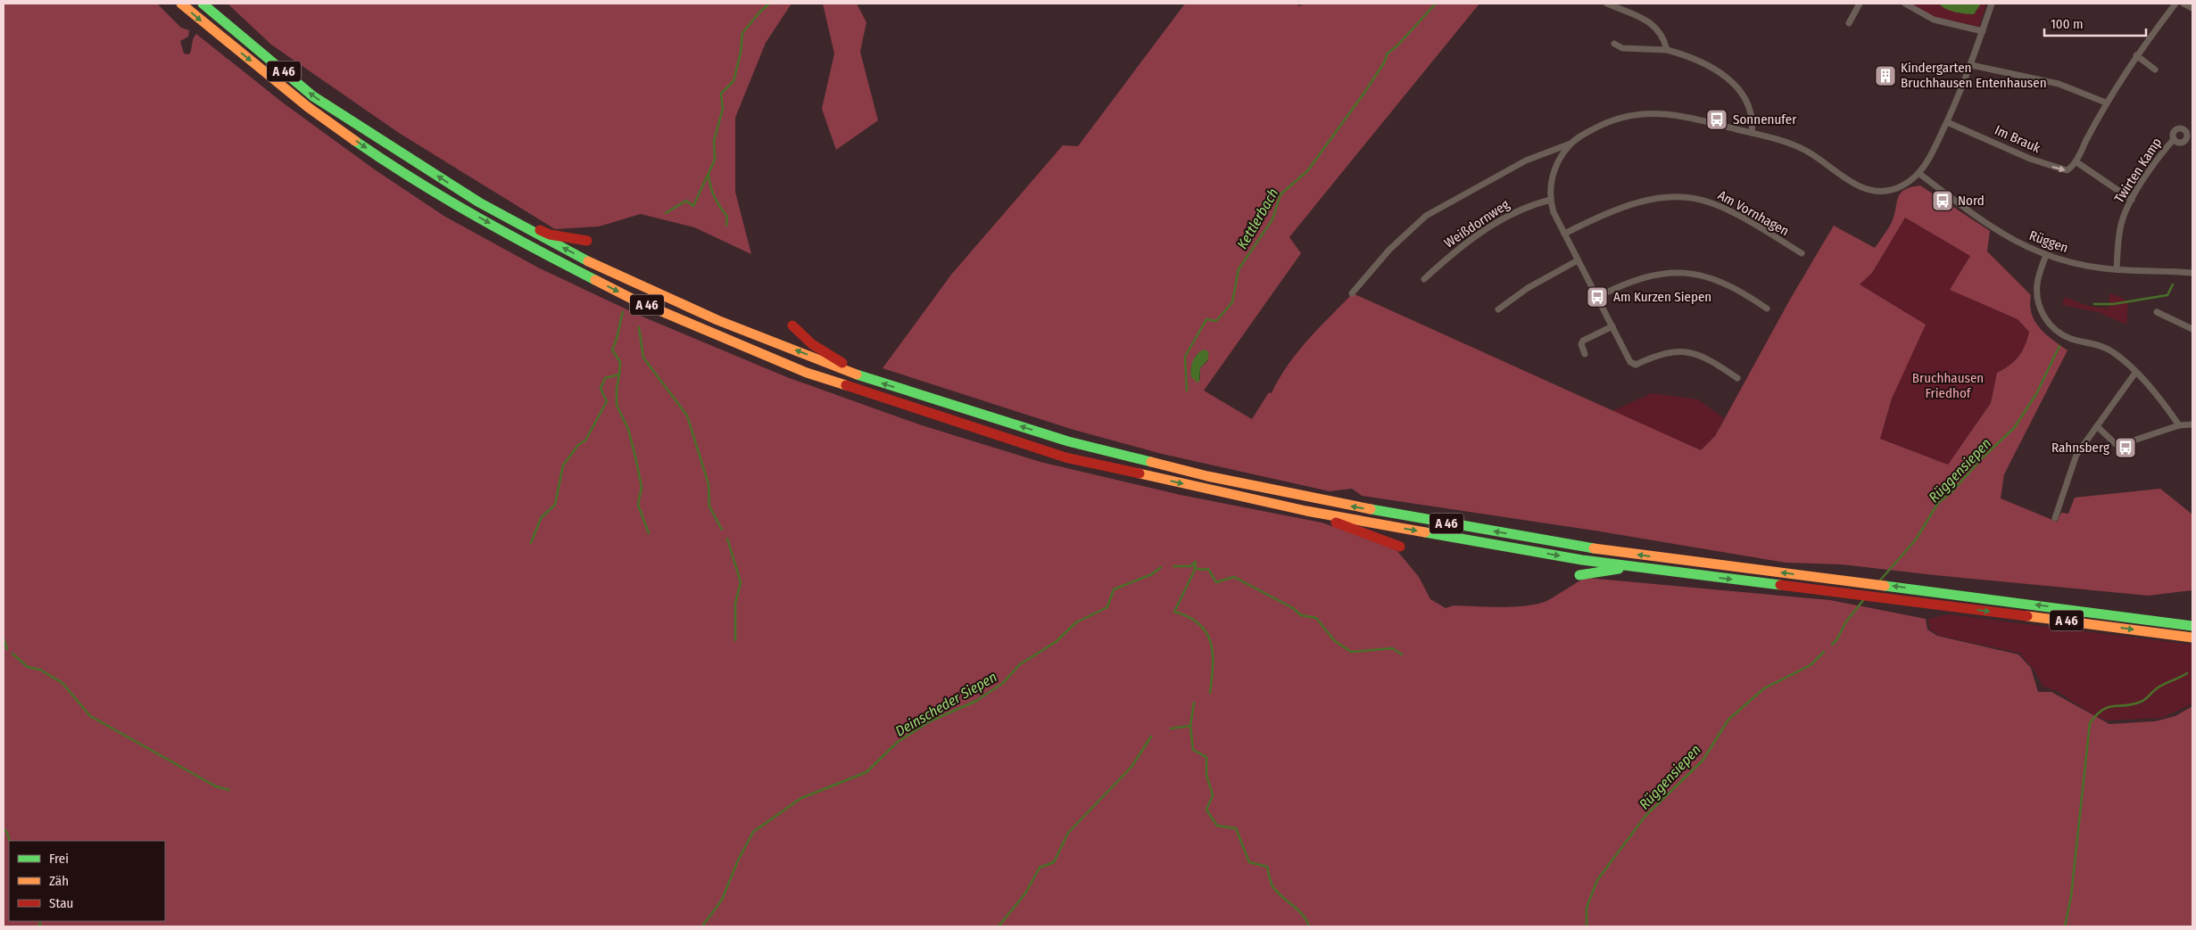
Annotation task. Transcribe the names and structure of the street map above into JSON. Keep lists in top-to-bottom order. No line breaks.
{"streets":{"highway":["A 46"],"street":["Im Brauk","Twirten Kamp","Am Vornhagen","Weißdornweg","Rüggen"]},"crossings":[["Twirten Kamp","Rüggen"]],"one_way":["Im Brauk"],"water":["Kettlerbach","Rüggensiepen","Deinscheder Siepen"],"parks":["Bruchhausen Friedhof"],"places":{"building":["Kindergarten Bruchhausen Entenhausen"],"bus stop":["Sonnenufer","Nord","Am Kurzen Siepen","Rahnsberg"]},"legend":["Frei","Zäh","Stau"],"scale_bar":"100 m"}
